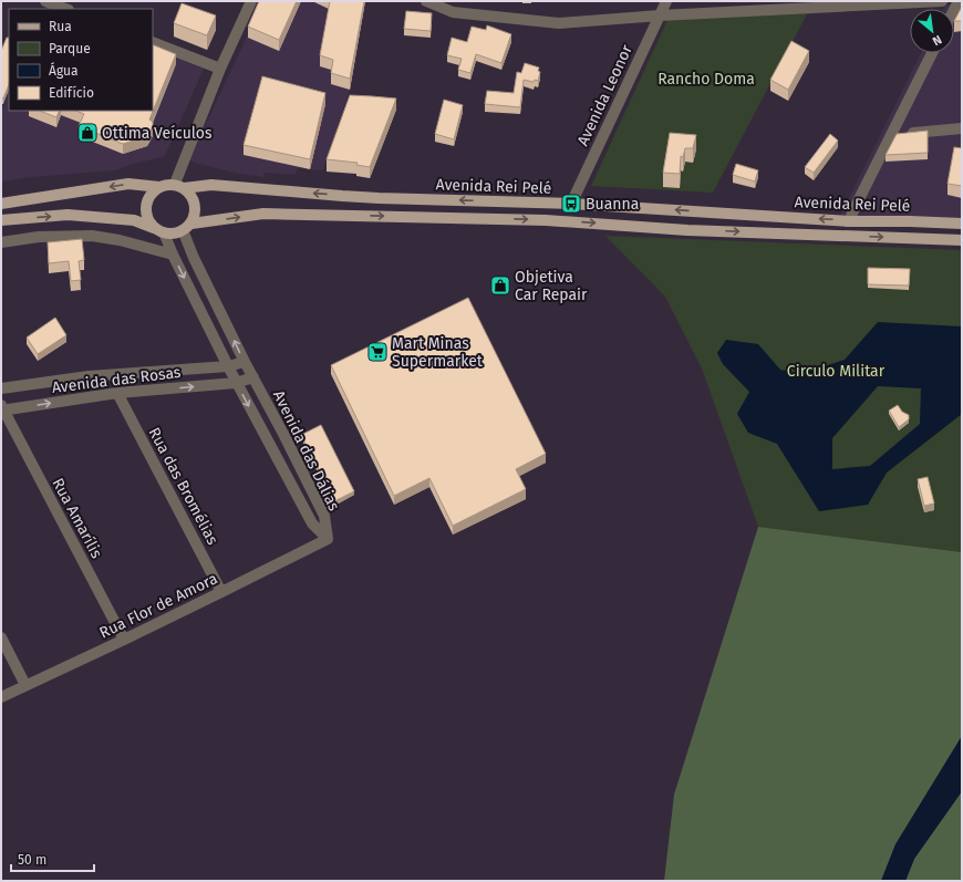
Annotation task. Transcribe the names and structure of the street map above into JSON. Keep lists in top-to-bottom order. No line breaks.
{"streets":{"main road":["Avenida Rei Pelé"],"street":["Avenida Leonor","Avenida das Rosas","Avenida das Dálias","Rua das Bromélias","Rua Amarílis","Rua Flor de Amora"]},"crossings":[["Avenida Leonor","Avenida Rei Pelé"],["Avenida Rei Pelé","Avenida das Dálias"],["Avenida das Rosas","Avenida das Dálias"],["Avenida das Rosas","Rua das Bromélias"],["Avenida das Rosas","Rua Amarílis"],["Avenida das Dálias","Rua Flor de Amora"],["Rua das Bromélias","Rua Flor de Amora"],["Rua Amarílis","Rua Flor de Amora"]],"parks":["Rancho Doma","Circulo Militar"],"places":{"shop":["Ottima Veículos","Objetiva Car Repair"],"bus stop":["Buanna"],"supermarket":["Mart Minas Supermarket"]},"legend":["Rua","Parque","Água","Edifício"],"scale_bar":"50 m","north":"bottom right"}
